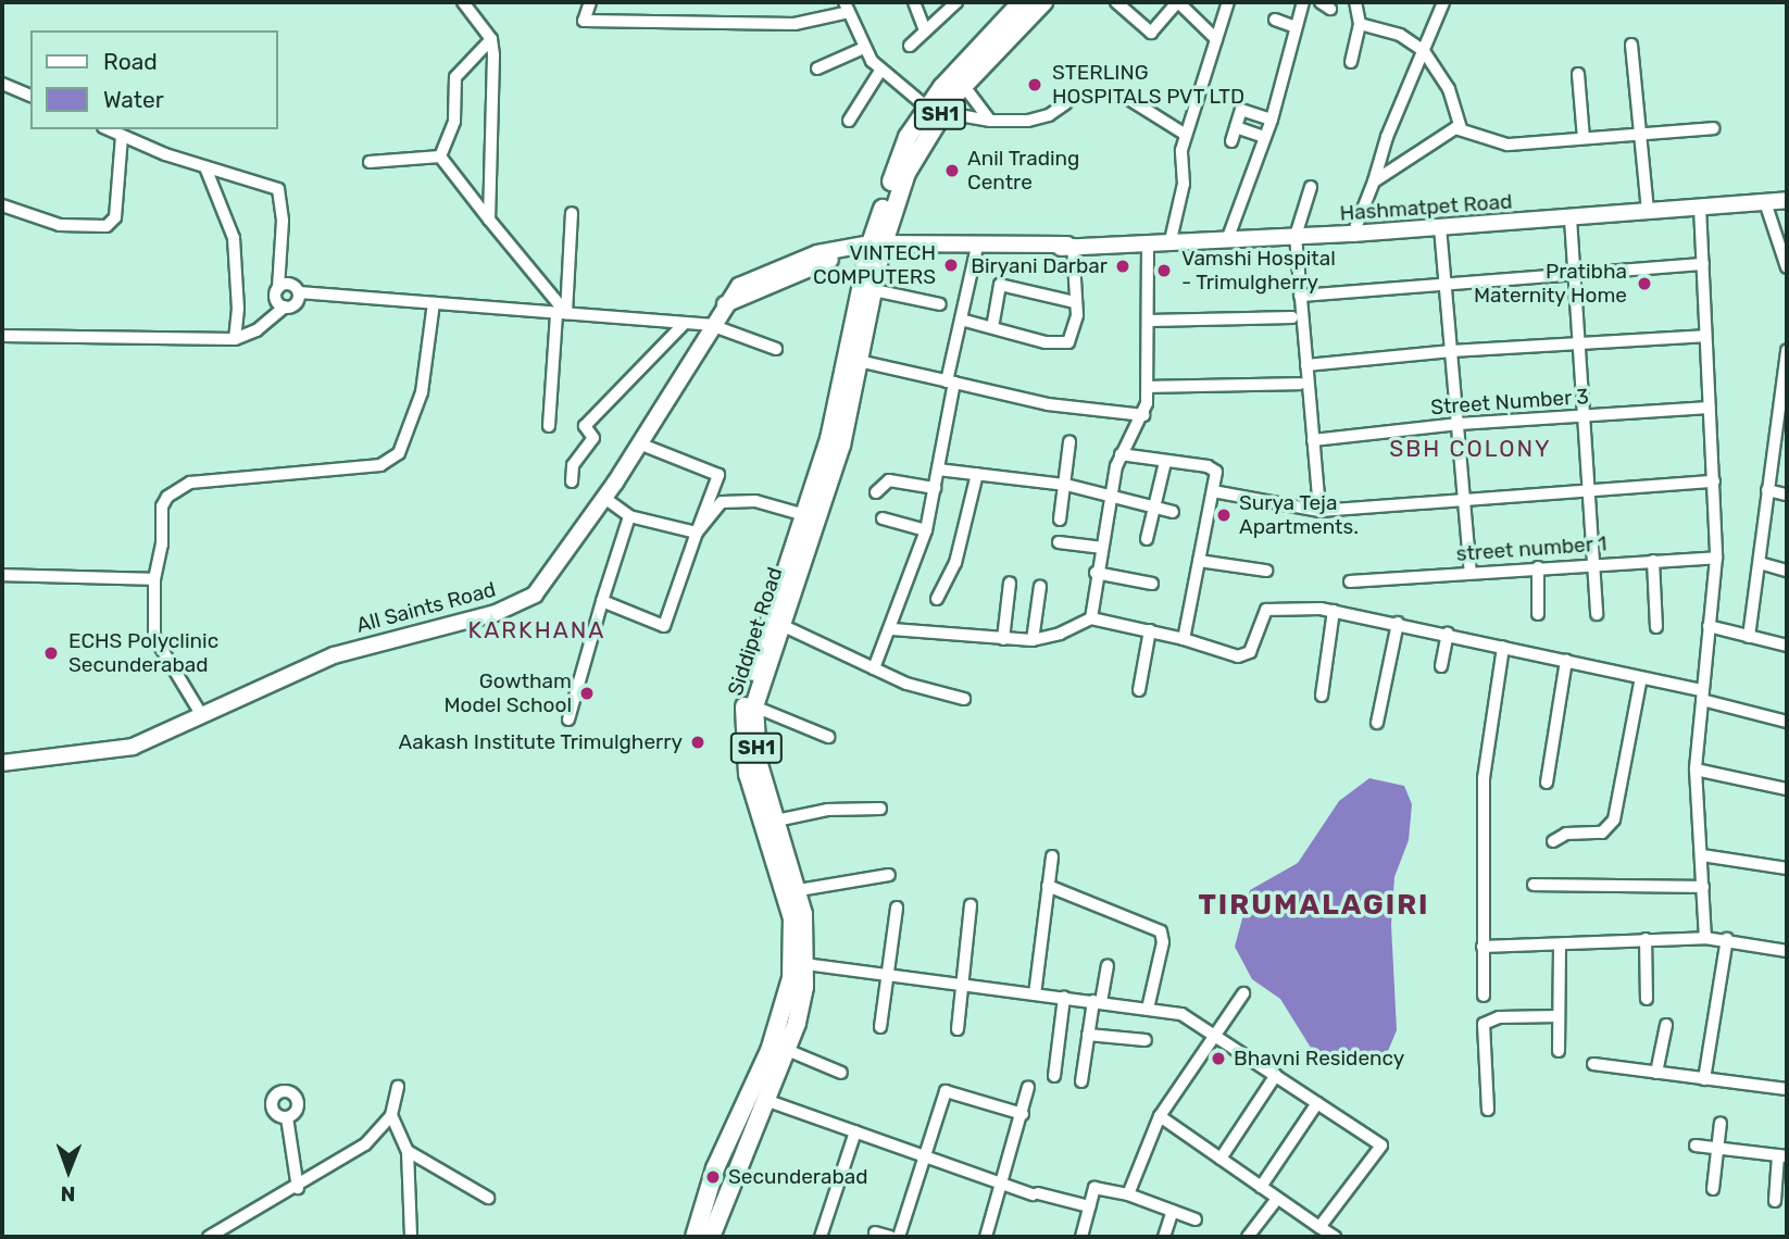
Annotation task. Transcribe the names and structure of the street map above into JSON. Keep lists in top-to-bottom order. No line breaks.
{"streets":{"main road":["SH1","Hashmatpet Road","All Saints Road","Siddipet Road"],"street":["Street Number 3","street number 1"]},"crossings":[["SH1","Hashmatpet Road"],["SH1","All Saints Road"],["SH1","Siddipet Road"],["Hashmatpet Road","All Saints Road"],["Hashmatpet Road","Siddipet Road"],["All Saints Road","Siddipet Road"]],"districts":["SBH COLONY","KARKHANA","TIRUMALAGIRI"],"places":["STERLING HOSPITALS PVT LTD","Anil Trading Centre","VINTECH COMPUTERS","Biryani Darbar","Vamshi Hospital - Trimulgherry","Pratibha Maternity Home","Surya Teja Apartments.","ECHS Polyclinic Secunderabad","Gowtham Model School","Aakash Institute Trimulgherry","Bhavni Residency","Secunderabad"],"legend":["Road","Water"],"north":"bottom"}
